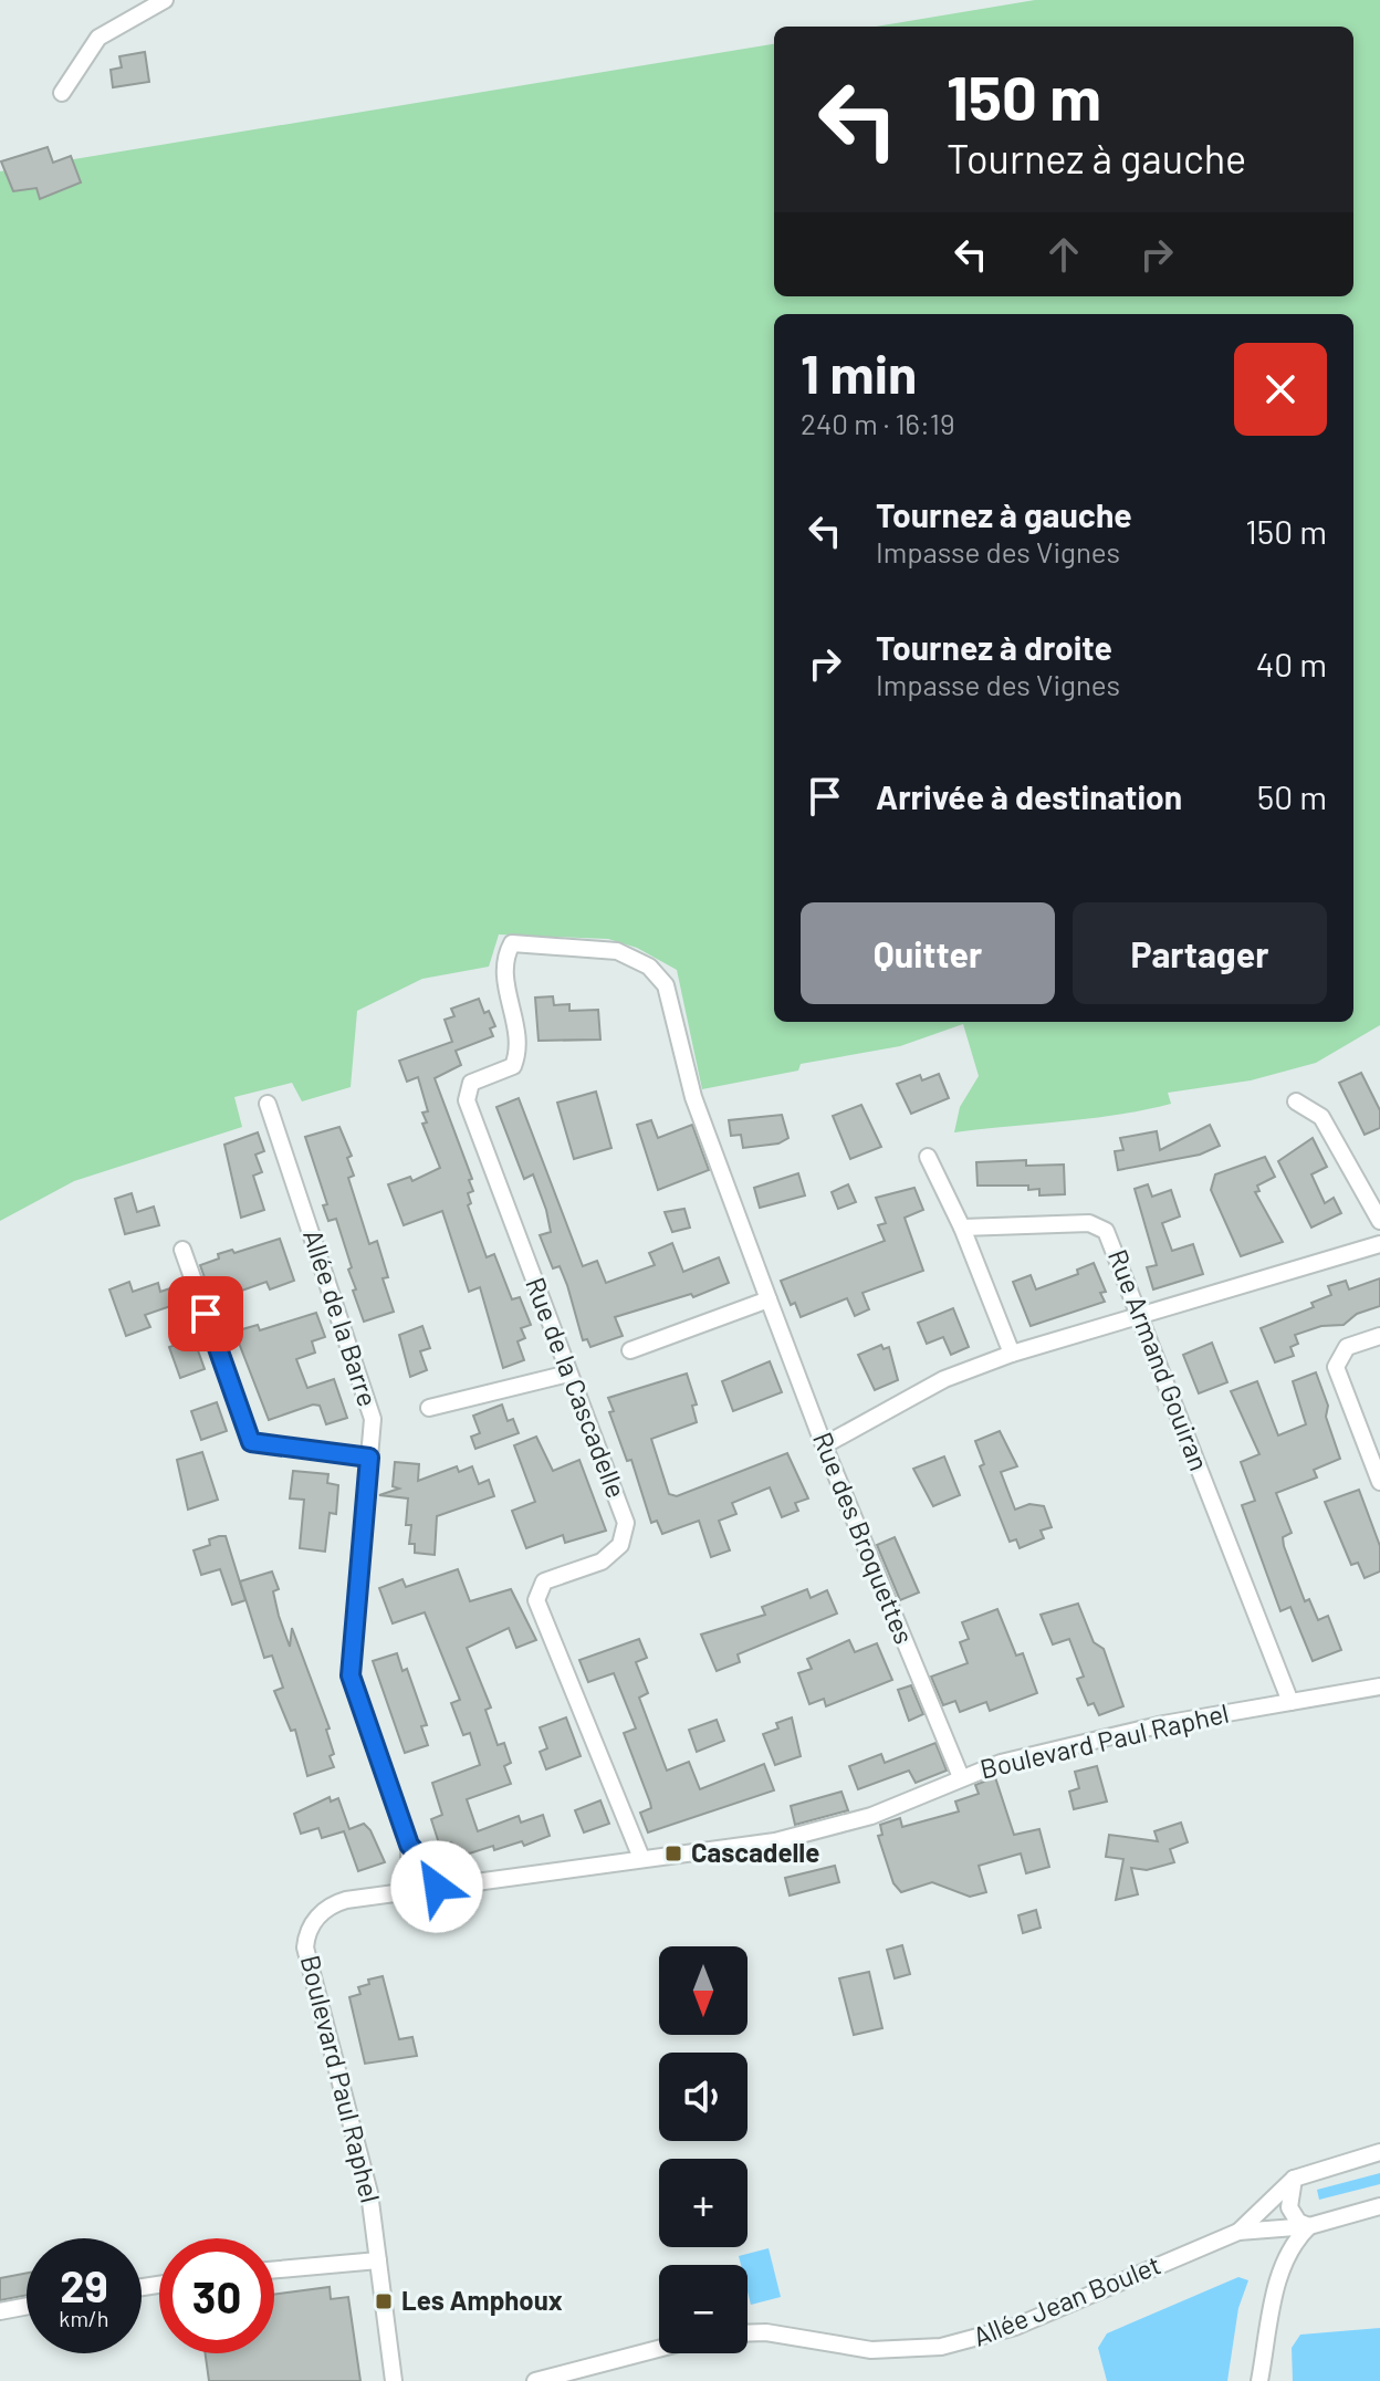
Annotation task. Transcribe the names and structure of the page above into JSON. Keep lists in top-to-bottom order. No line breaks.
{"streets":{"street":["Allée de la Barre","Rue Armand Gouiran","Rue de la Cascadelle","Rue des Broquettes","Boulevard Paul Raphel","Allée Jean Boulet"]},"crossings":[["Allée de la Barre","Boulevard Paul Raphel"],["Rue Armand Gouiran","Boulevard Paul Raphel"],["Rue de la Cascadelle","Rue des Broquettes"],["Rue de la Cascadelle","Boulevard Paul Raphel"],["Rue des Broquettes","Boulevard Paul Raphel"]],"places":{"transit":["Cascadelle","Les Amphoux"]},"north":"bottom","page":{"turn":["150 m","Tournez à gauche"],"heading":["1 min","240 m · 16:19"],"list":[{"name":"Tournez à gauche","note":"Impasse des Vignes","value":"150 m"},{"name":"Tournez à droite","note":"Impasse des Vignes","value":"40 m"},{"name":"Arrivée à destination","value":"50 m"}],"buttons":["Quitter","Partager"],"map_buttons":["+","−"],"speed":"29 km/h","limit":"30"}}
